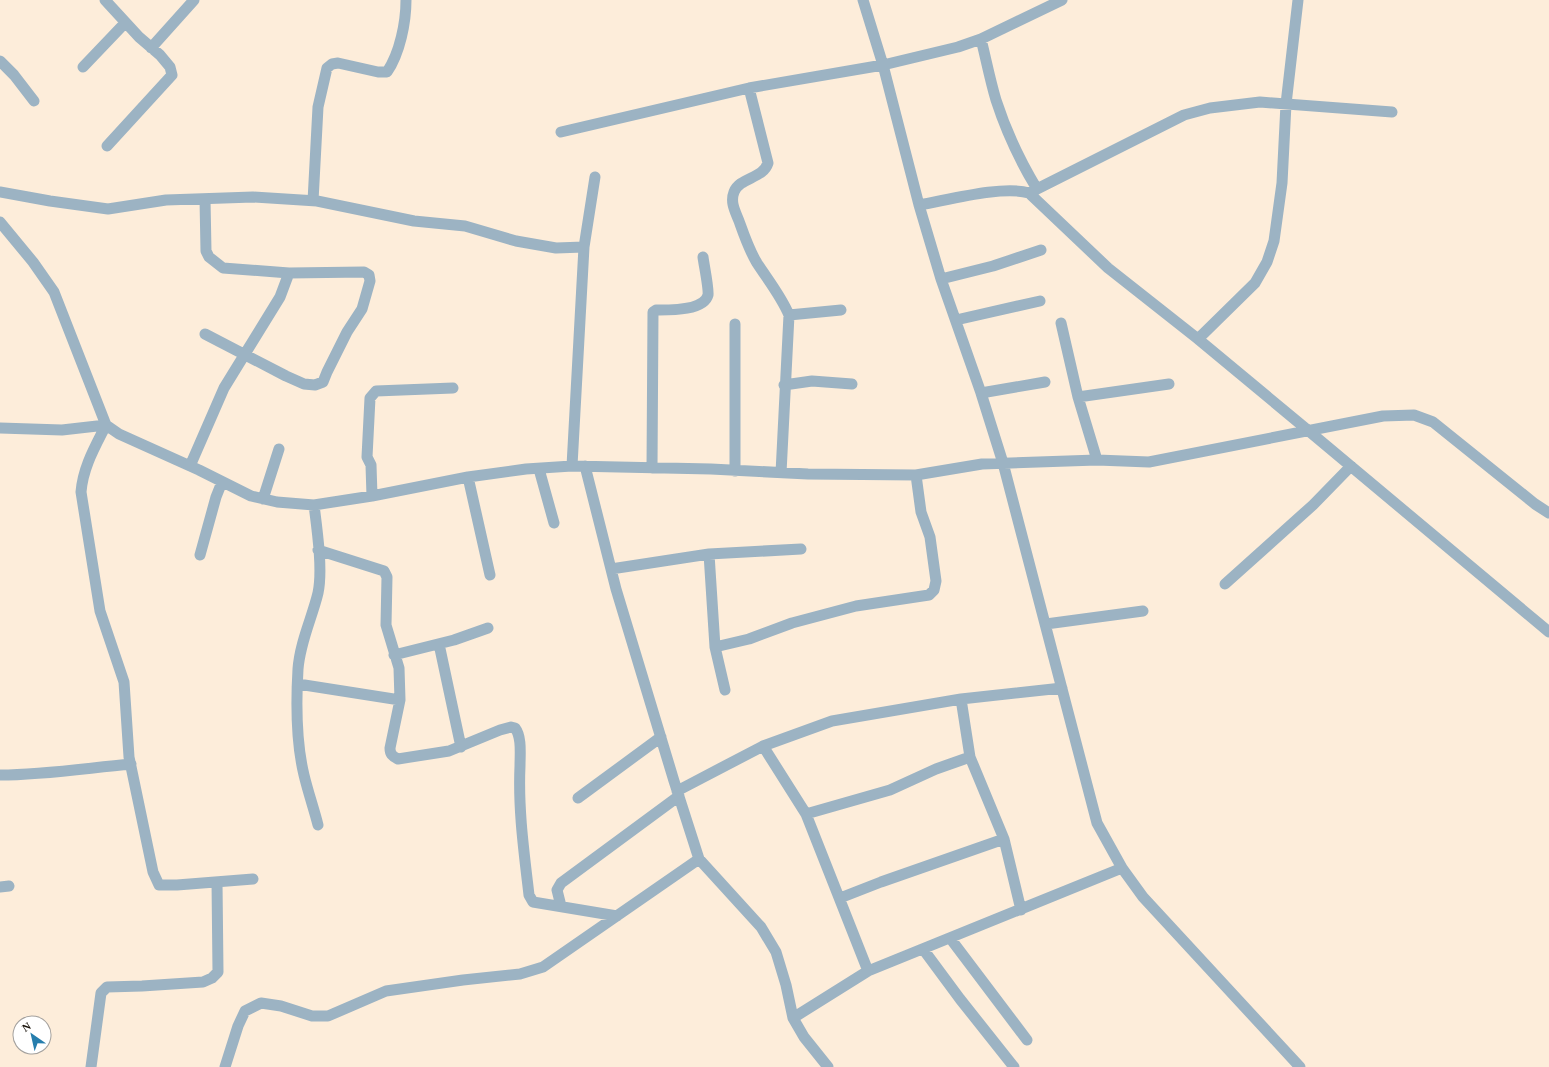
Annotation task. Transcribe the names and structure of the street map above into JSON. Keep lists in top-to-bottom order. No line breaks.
{"north":"top left"}
